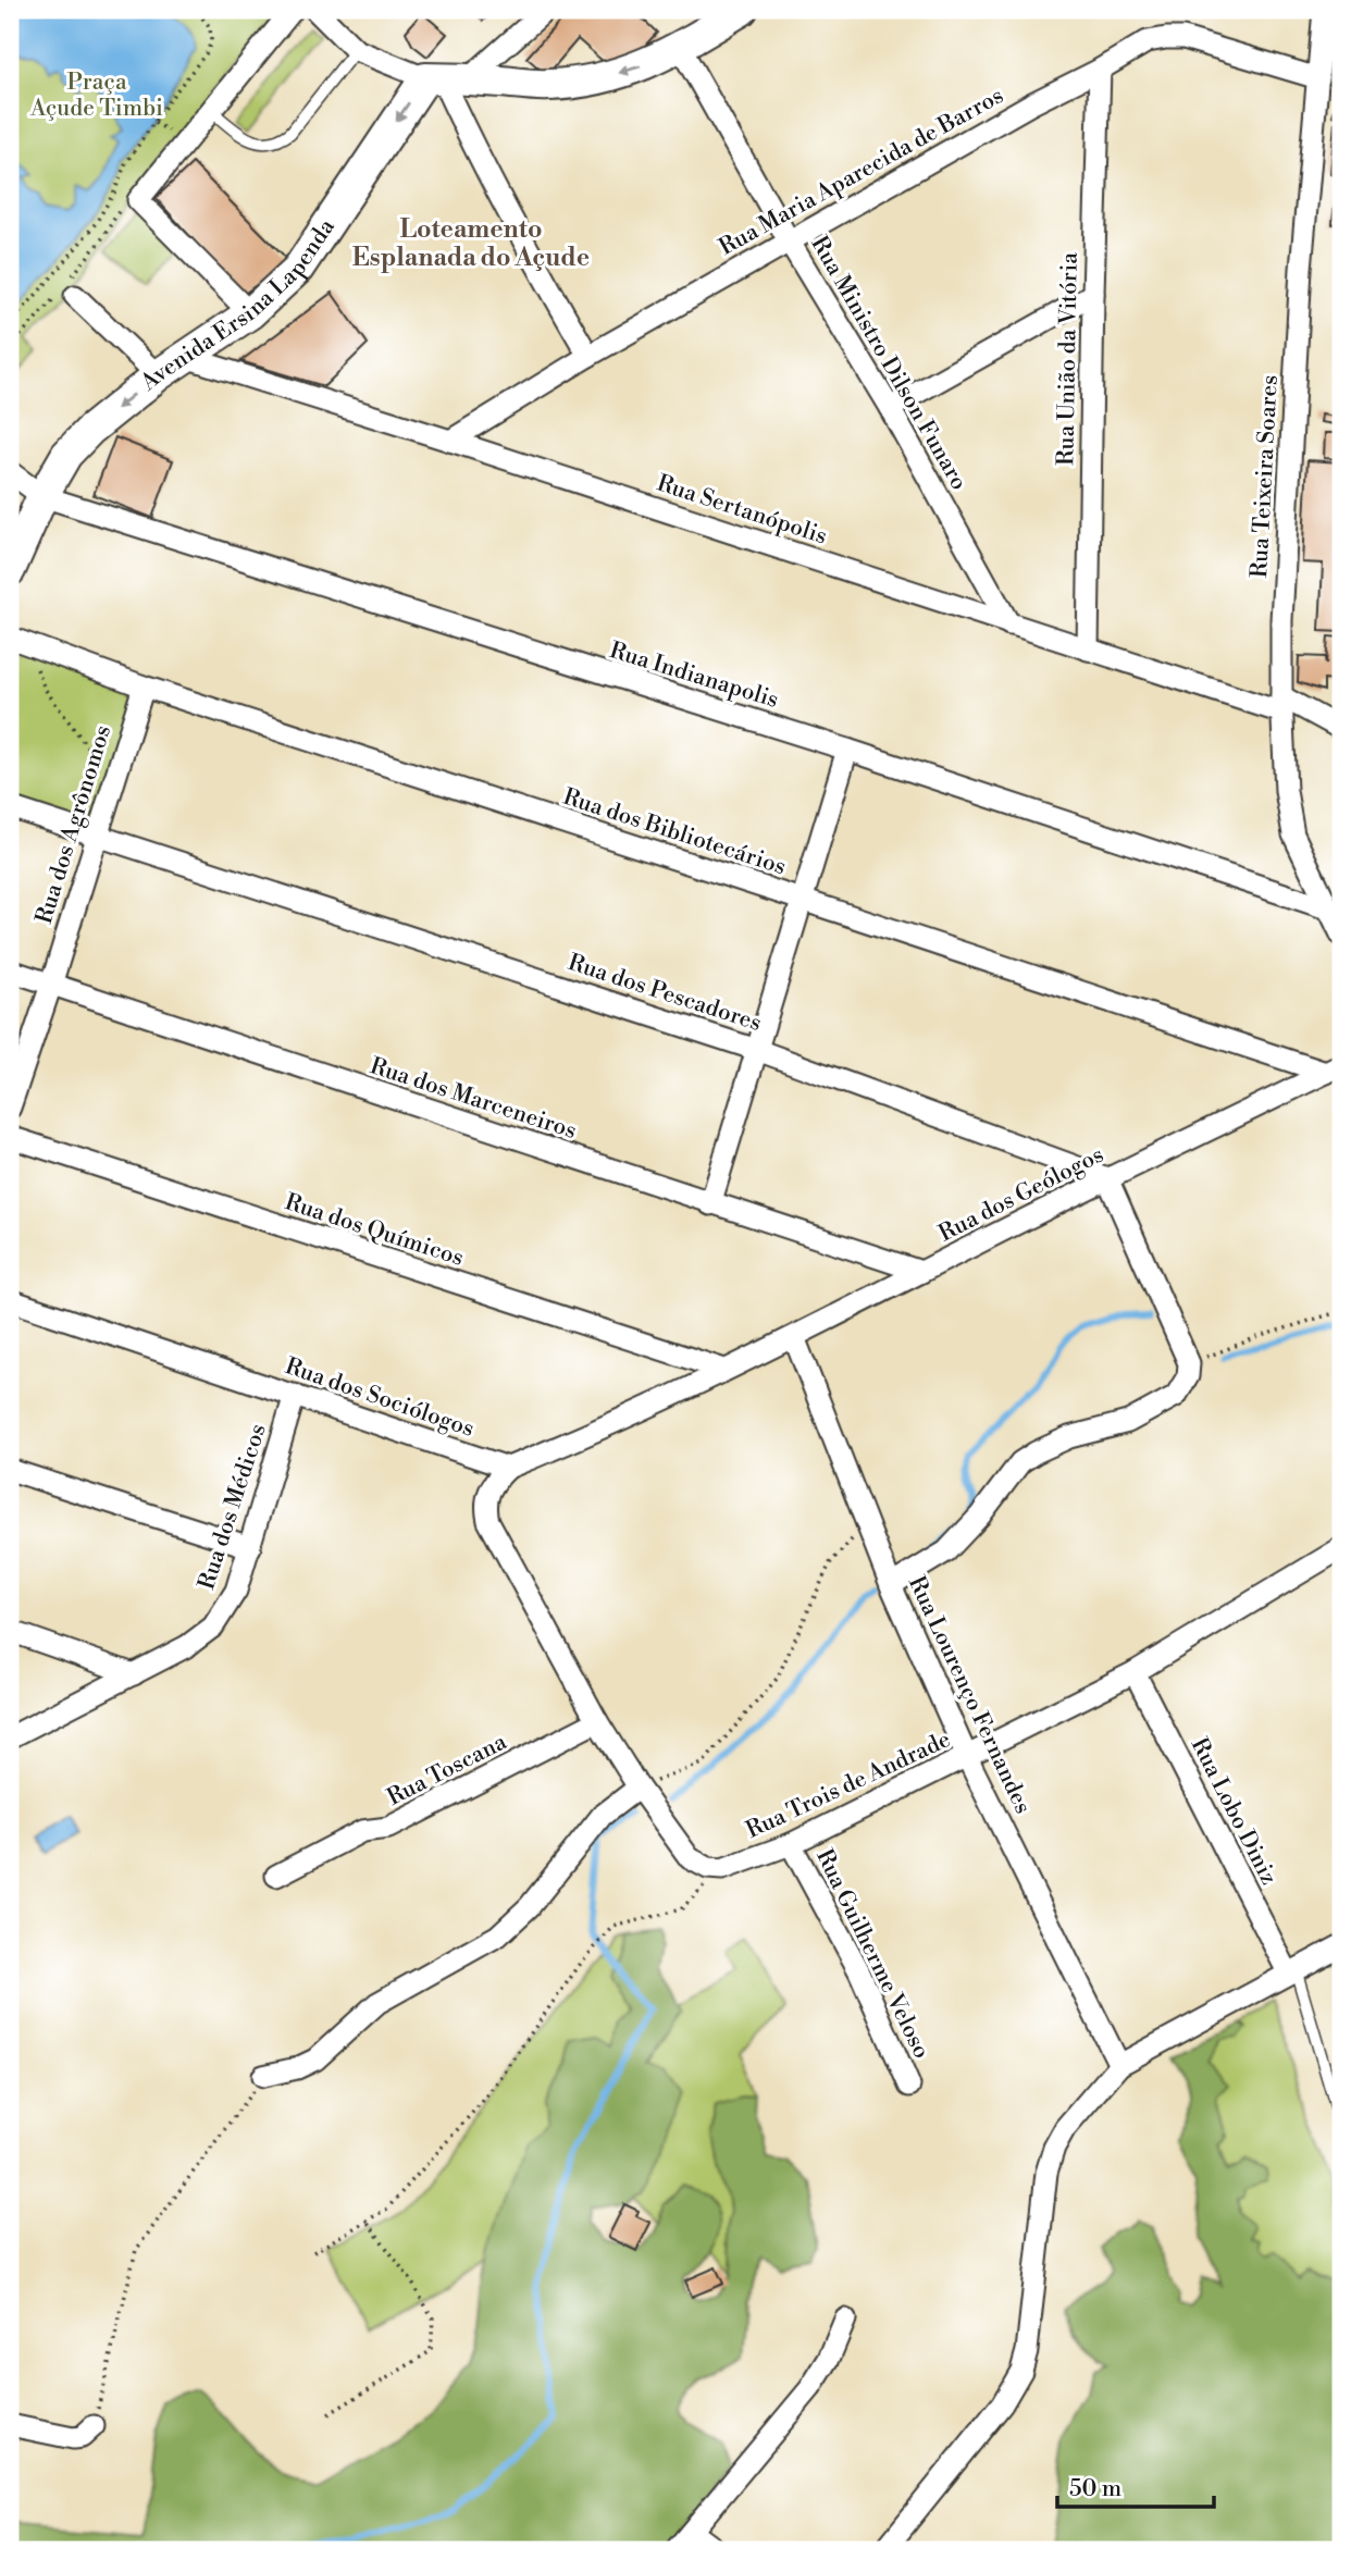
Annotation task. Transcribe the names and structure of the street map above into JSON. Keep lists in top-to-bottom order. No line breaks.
{"streets":{"street":["Rua Maria Aparecida de Barros","Avenida Ersina Lapenda","Rua União da Vitória","Rua Ministro Dilson Funaro","Rua Teixeira Soares","Rua Sertanópolis","Rua Indianapolis","Rua dos Agrônomos","Rua dos Bibliotecários","Rua dos Pescadores","Rua dos Marceneiros","Rua dos Geólogos","Rua dos Químicos","Rua dos Sociólogos","Rua dos Médicos","Rua Lourenço Fernandes","Rua Toscana","Rua Trois de Andrade","Rua Lobo Diniz","Rua Guilherme Veloso"]},"crossings":[["Rua Maria Aparecida de Barros","Rua União da Vitória"],["Rua Maria Aparecida de Barros","Rua Ministro Dilson Funaro"],["Rua Maria Aparecida de Barros","Rua Teixeira Soares"],["Rua Maria Aparecida de Barros","Rua Sertanópolis"],["Avenida Ersina Lapenda","Rua Sertanópolis"],["Avenida Ersina Lapenda","Rua Indianapolis"],["Rua União da Vitória","Rua Sertanópolis"],["Rua Ministro Dilson Funaro","Rua Sertanópolis"],["Rua Teixeira Soares","Rua Sertanópolis"],["Rua Teixeira Soares","Rua Indianapolis"],["Rua dos Agrônomos","Rua dos Bibliotecários"],["Rua dos Agrônomos","Rua dos Pescadores"],["Rua dos Agrônomos","Rua dos Marceneiros"],["Rua dos Bibliotecários","Rua dos Geólogos"],["Rua dos Pescadores","Rua dos Geólogos"],["Rua dos Marceneiros","Rua dos Geólogos"],["Rua dos Geólogos","Rua dos Químicos"],["Rua dos Geólogos","Rua Lourenço Fernandes"],["Rua dos Sociólogos","Rua dos Médicos"],["Rua Lourenço Fernandes","Rua Trois de Andrade"],["Rua Trois de Andrade","Rua Lobo Diniz"],["Rua Trois de Andrade","Rua Guilherme Veloso"]],"one_way":["Avenida Ersina Lapenda"],"districts":["Loteamento Esplanada do Açude"],"parks":["Praça Açude Timbi"],"scale_bar":"50 m"}
